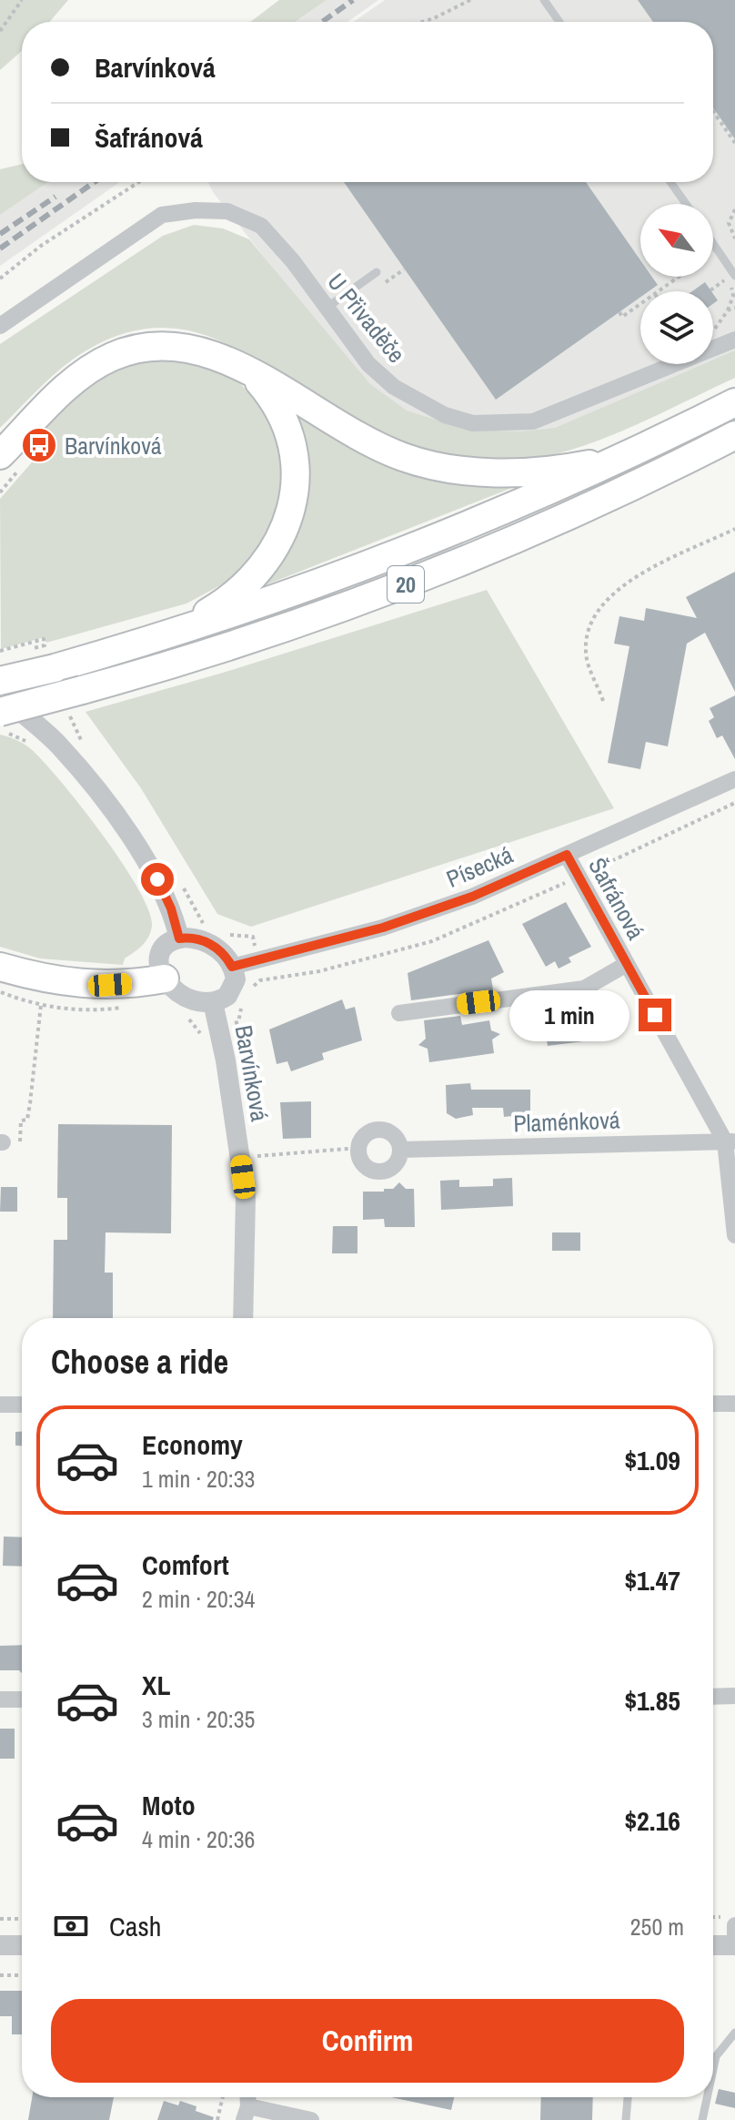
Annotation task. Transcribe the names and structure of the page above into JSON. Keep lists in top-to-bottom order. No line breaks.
{"streets":{"highway":["20"],"street":["U Přivaděče","Písecká","Šafránová","Barvínková","Plaménková"]},"crossings":[["Písecká","Šafránová"],["Písecká","Barvínková"],["Šafránová","Plaménková"]],"places":{"bus stop":["Barvínková"]},"north":"top left","page":{"banner":["Barvínková","Šafránová"],"bubble":"1 min","heading":"Choose a ride","list":[{"name":"Economy","note":"1 min · 20:33","value":"$1.09"},{"name":"Comfort","note":"2 min · 20:34","value":"$1.47"},{"name":"XL","note":"3 min · 20:35","value":"$1.85"},{"name":"Moto","note":"4 min · 20:36","value":"$2.16"}],"pay":["Cash","250 m"],"buttons":"Confirm"}}
